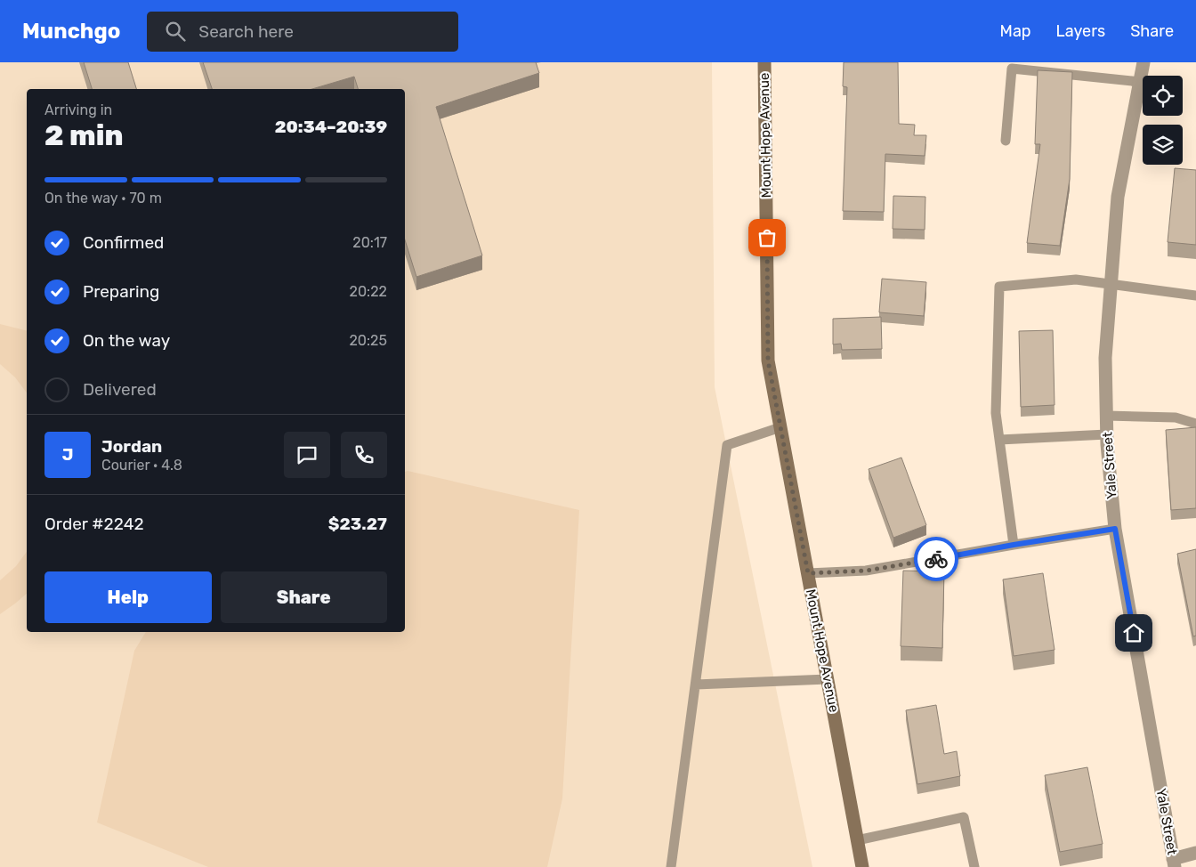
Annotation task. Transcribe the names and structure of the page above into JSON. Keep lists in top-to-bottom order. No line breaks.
{"streets":{"street":["Mount Hope Avenue","Yale Street"]},"page":{"header":"Munchgo","search":"Search here","nav":["Map","Layers","Share"],"heading":["2 min","Arriving in","20:34–20:39"],"panel":["Jordan","Courier · 4.8","Order #2242","$23.27"],"bar":"On the way · 70 m","list":[["Confirmed","20:17"],["Preparing","20:22"],["On the way","20:25"],"Delivered"],"round":"J","buttons":["Help","Share"]}}
